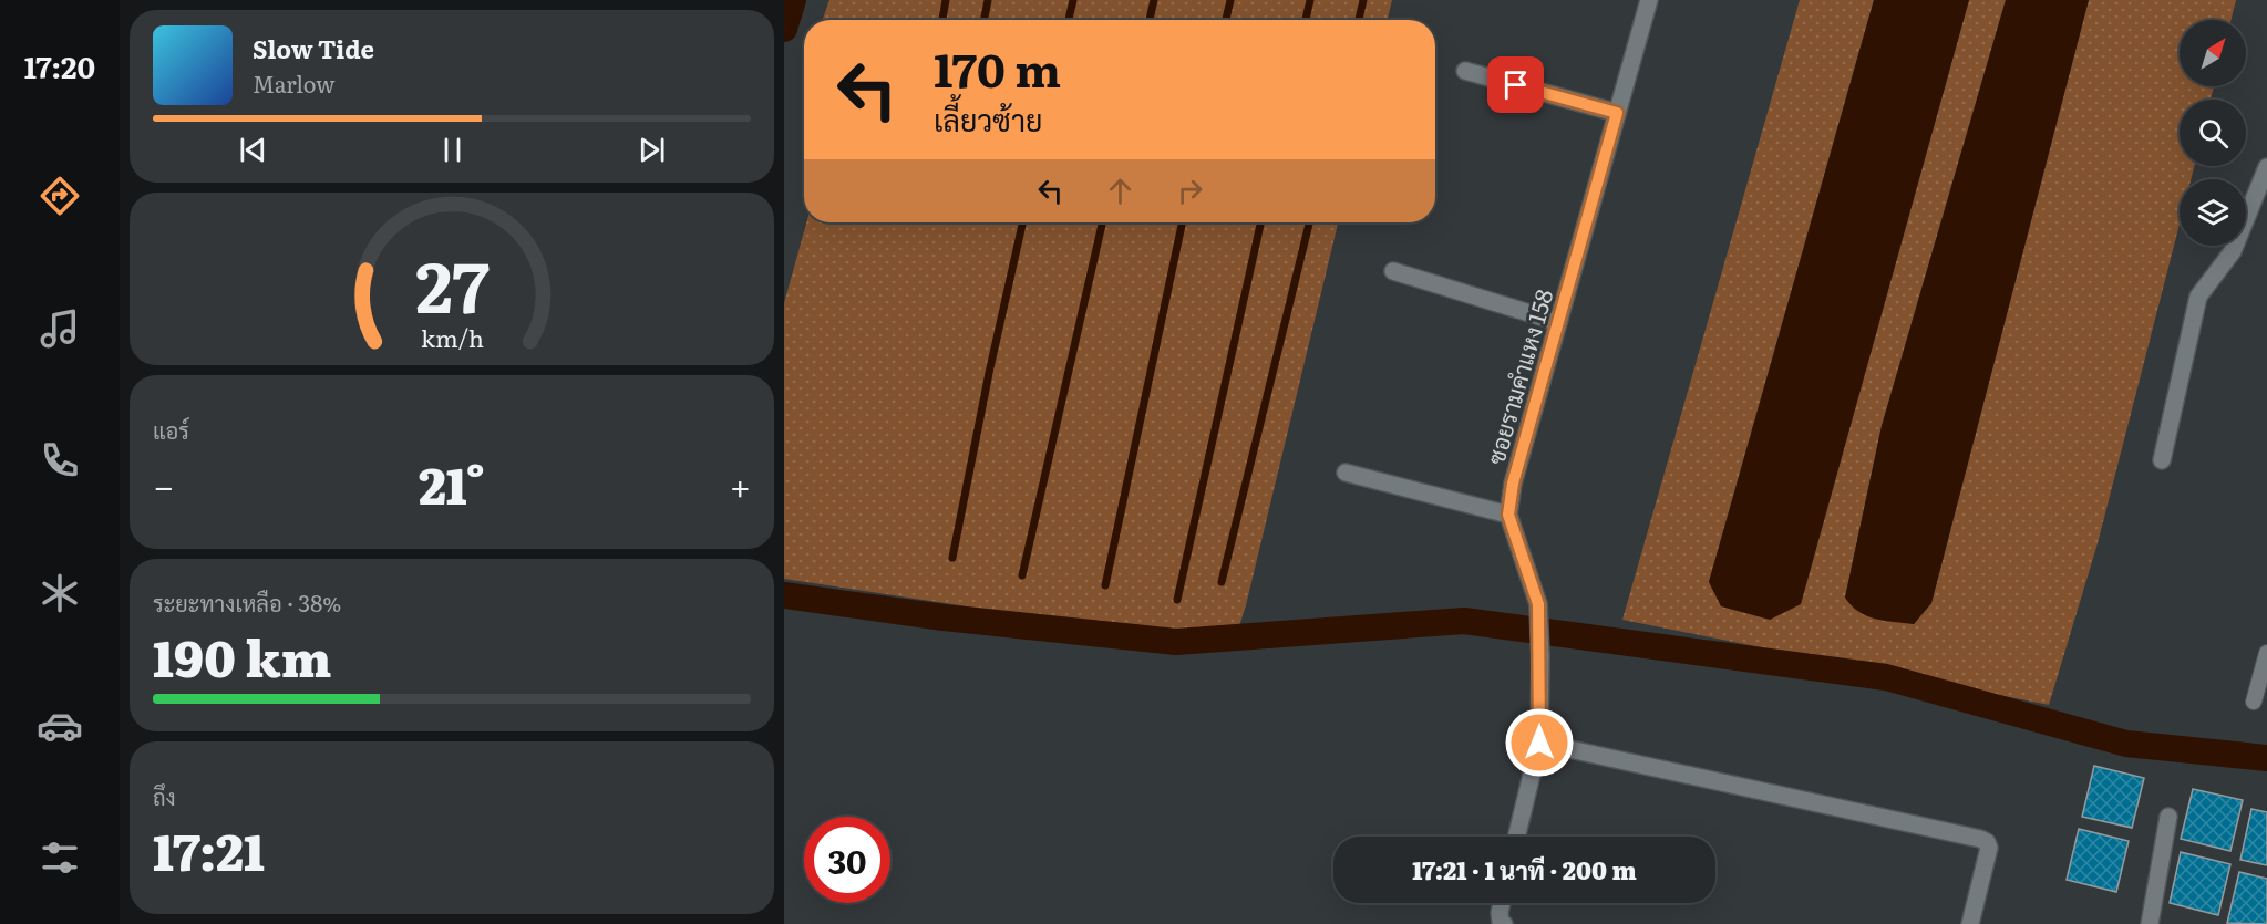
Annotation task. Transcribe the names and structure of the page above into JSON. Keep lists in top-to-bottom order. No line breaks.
{"streets":{"street":["ซอยรามคำแหง 158"]},"north":"top right","page":{"tabs":"17:20","turn":["170 m","เลี้ยวซ้าย"],"song":["Slow Tide","Marlow"],"tile":["แอร์",["ระยะทางเหลือ · 38%","190 km"],["ถึง","17:21"]],"heat":["−","21°","+"],"limit":"30","trip":"17:21 · 1 นาที · 200 m","gauge":["27","km/h"]}}
